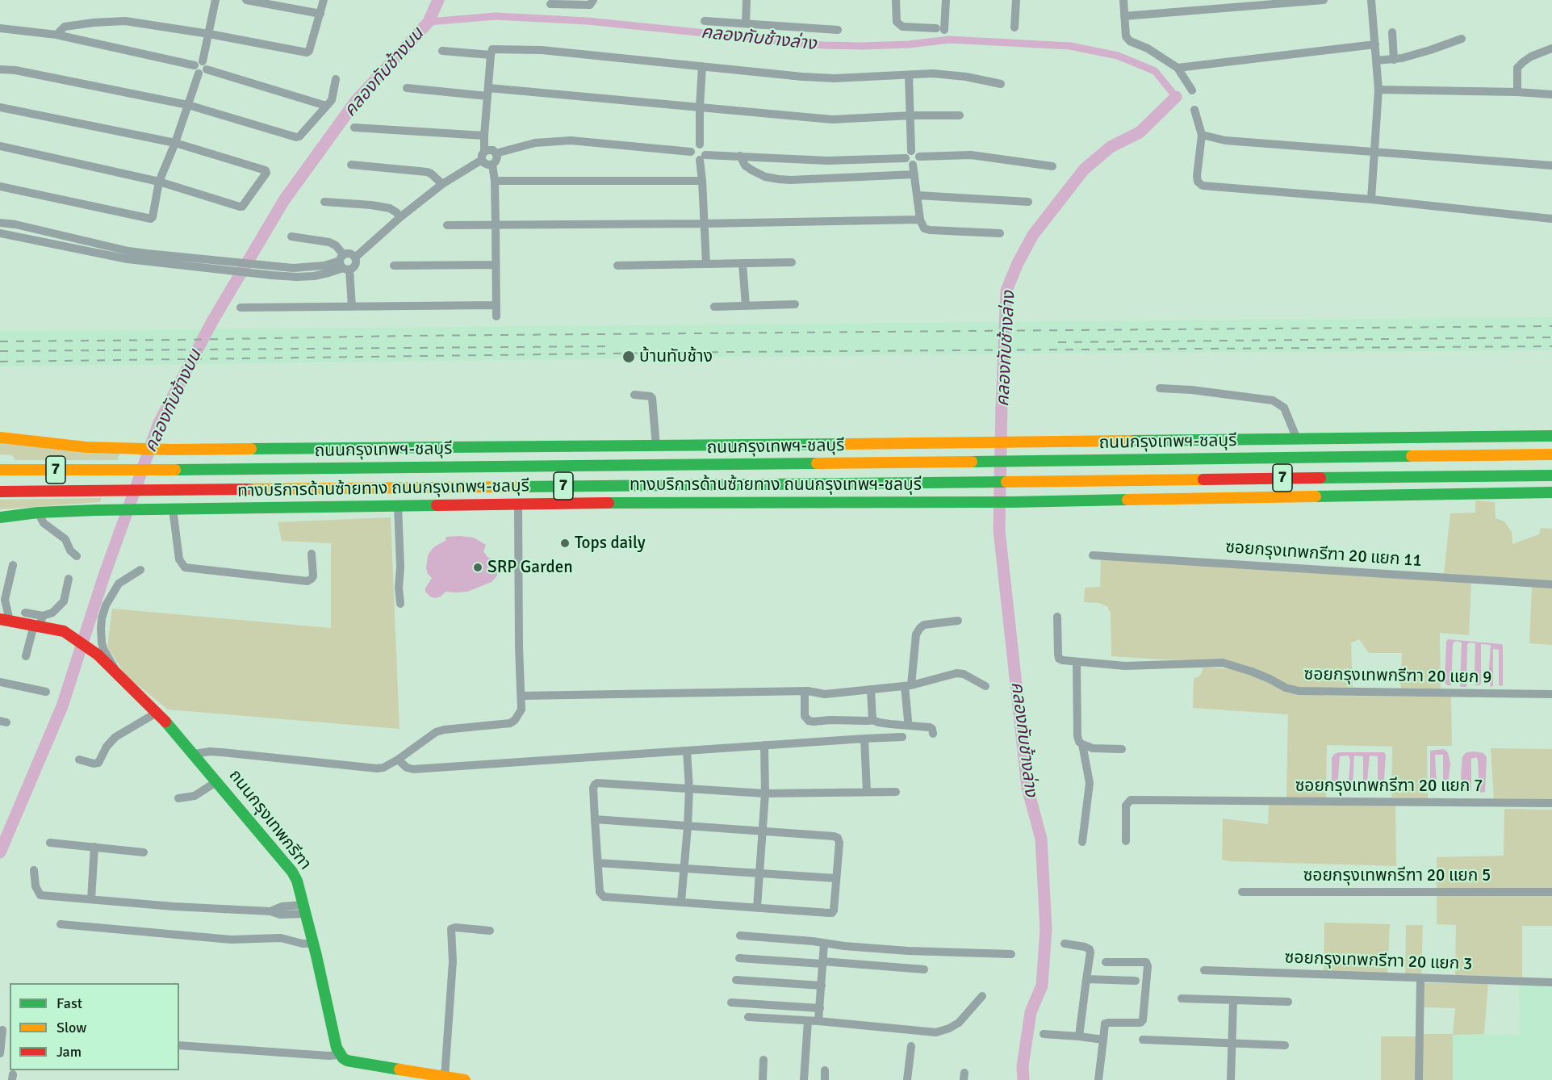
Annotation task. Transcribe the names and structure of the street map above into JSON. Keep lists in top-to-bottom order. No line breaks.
{"streets":{"main road":["ถนนกรุงเทพฯ-ชลบุรี","7","ทางบริการด้านซ้ายทาง ถนนกรุงเทพฯ-ชลบุรี","ถนนกรุงเทพกรีฑา"],"street":["ซอยกรุงเทพกรีฑา 20 แยก 11","ซอยกรุงเทพกรีฑา 20 แยก 9","ซอยกรุงเทพกรีฑา 20 แยก 7","ซอยกรุงเทพกรีฑา 20 แยก 5","ซอยกรุงเทพกรีฑา 20 แยก 3"]},"water":["คลองทับช้างล่าง","คลองทับช้างบน"],"places":["บ้านทับช้าง","Tops daily","SRP Garden"],"legend":["Fast","Slow","Jam"]}
